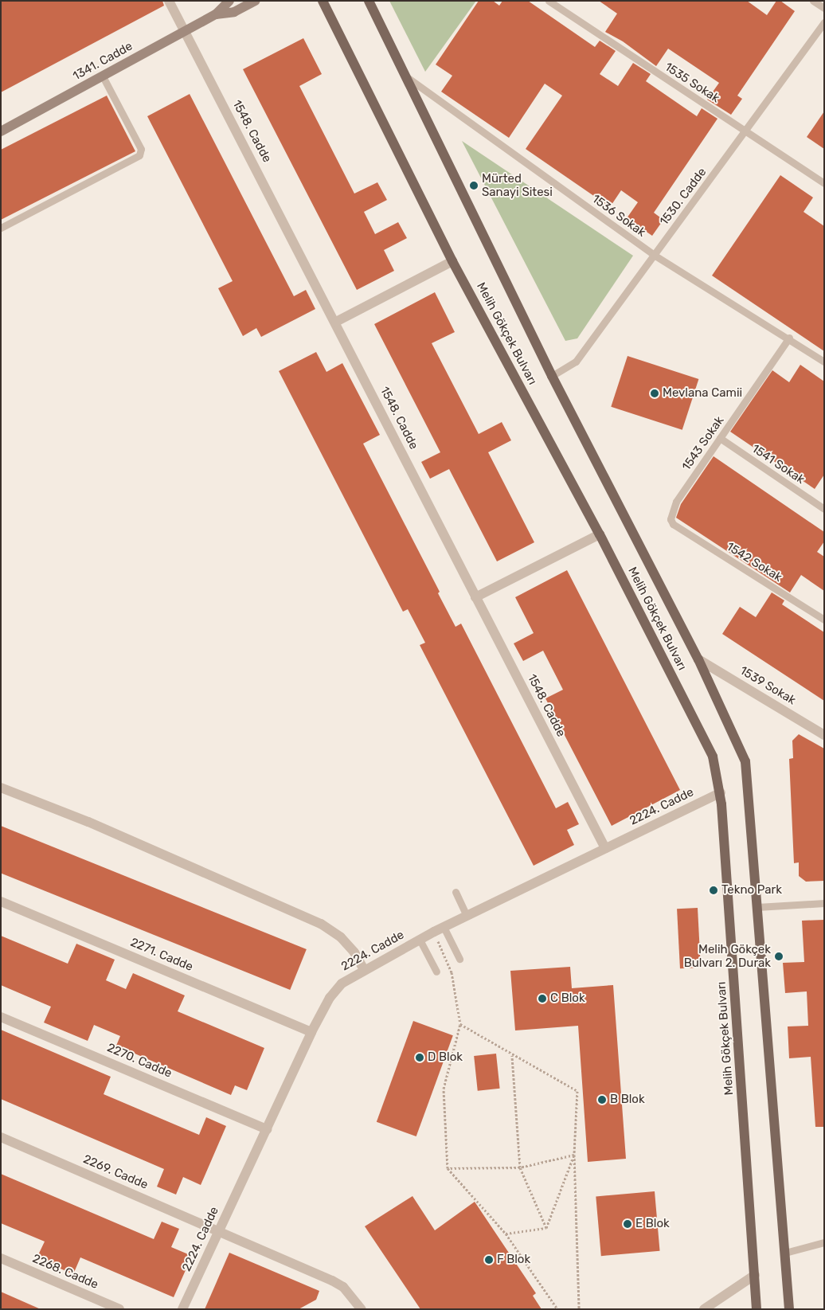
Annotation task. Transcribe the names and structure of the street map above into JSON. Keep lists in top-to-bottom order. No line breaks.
{"streets":{"main road":["Melih Gökçek Bulvarı"],"street":["1341. Cadde","1548. Cadde","1539 Sokak","2224. Cadde","2271. Cadde","2270. Cadde","2269. Cadde","2268. Cadde"],"lane":["1535 Sokak","1530. Cadde","1536 Sokak","1543 Sokak","1541 Sokak","1542 Sokak"]},"crossings":[["1341. Cadde","1548. Cadde"],["1535 Sokak","1530. Cadde"],["1548. Cadde","2224. Cadde"],["1530. Cadde","1536 Sokak"],["1530. Cadde","Melih Gökçek Bulvarı"],["1536 Sokak","Melih Gökçek Bulvarı"],["1536 Sokak","1543 Sokak"],["Melih Gökçek Bulvarı","1539 Sokak"],["Melih Gökçek Bulvarı","2224. Cadde"],["1543 Sokak","1541 Sokak"],["1543 Sokak","1542 Sokak"],["2224. Cadde","2271. Cadde"],["2224. Cadde","2270. Cadde"],["2224. Cadde","2269. Cadde"]],"places":["Mürted Sanayi Sitesi","Mevlana Camii","Tekno Park","Melih Gökçek Bulvarı 2. Durak","C Blok","D Blok","B Blok","E Blok","F Blok"]}
